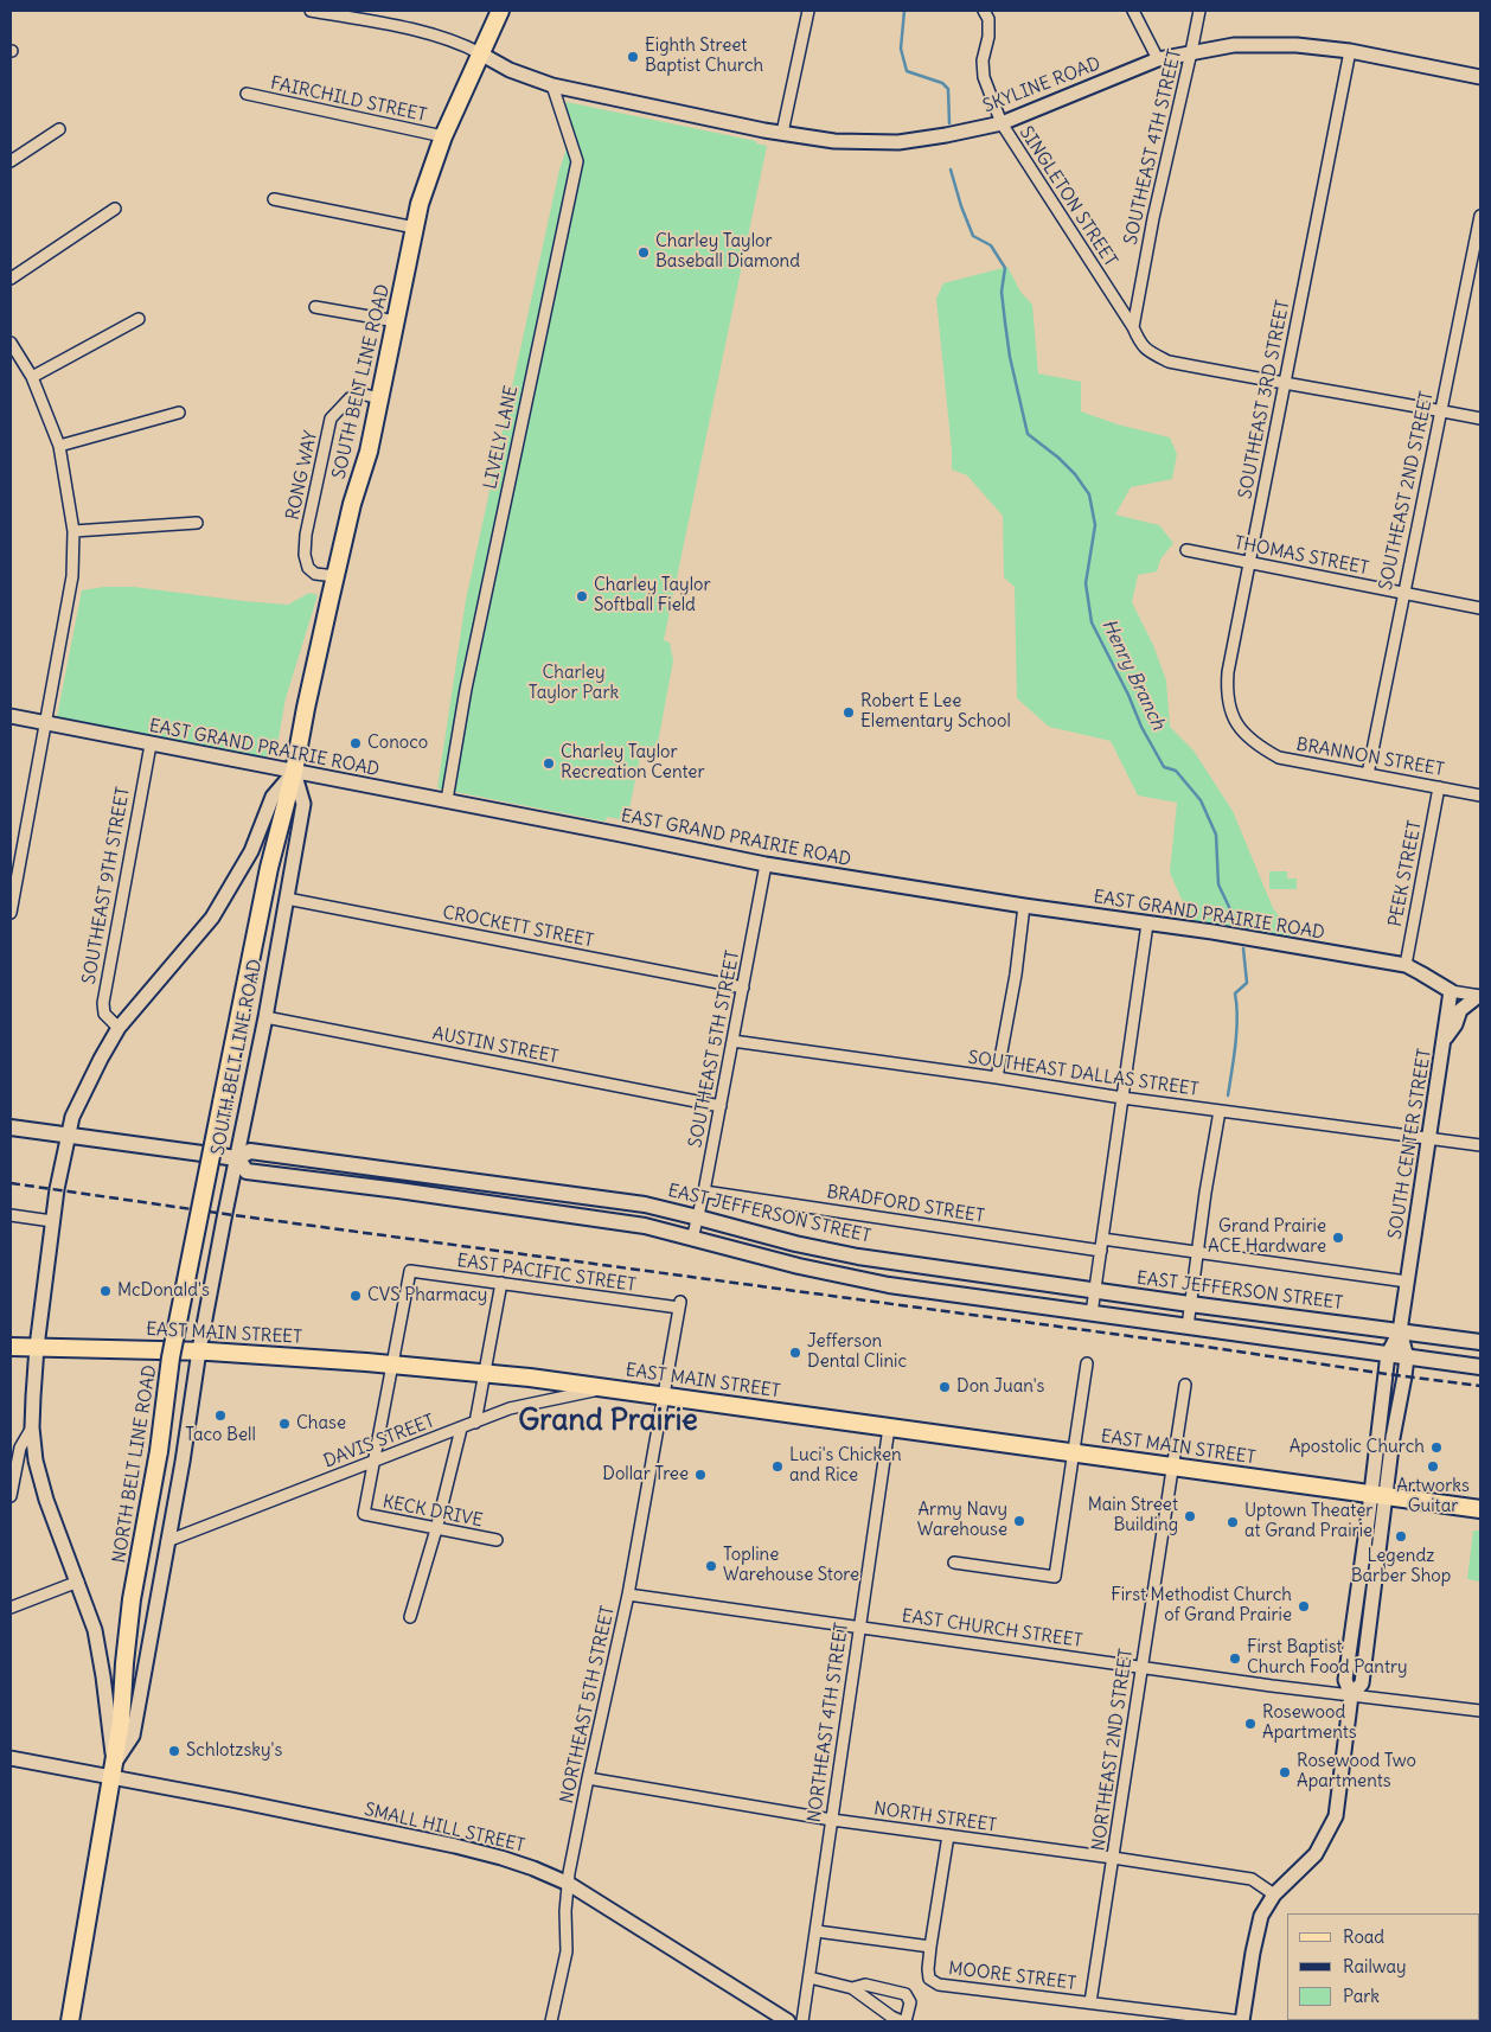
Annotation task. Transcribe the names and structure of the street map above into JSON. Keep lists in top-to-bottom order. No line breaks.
{"streets":{"main road":["SOUTH BELT LINE ROAD","EAST JEFFERSON STREET","EAST MAIN STREET","NORTH BELT LINE ROAD"],"street":["SKYLINE ROAD","FAIRCHILD STREET","SOUTHEAST 4TH STREET","SINGLETON STREET","SOUTHEAST 3RD STREET","LIVELY LANE","RONG WAY","SOUTHEAST 2ND STREET","THOMAS STREET","EAST GRAND PRAIRIE ROAD","BRANNON STREET","PEEK STREET","SOUTHEAST 9TH STREET","CROCKETT STREET","AUSTIN STREET","SOUTHEAST 5TH STREET","SOUTHEAST DALLAS STREET","SOUTH CENTER STREET","BRADFORD STREET","EAST PACIFIC STREET","DAVIS STREET","KECK DRIVE","EAST CHURCH STREET","NORTHEAST 5TH STREET","NORTHEAST 4TH STREET","NORTHEAST 2ND STREET","NORTH STREET","SMALL HILL STREET","MOORE STREET"]},"crossings":[["SKYLINE ROAD","SOUTHEAST 4TH STREET"],["SKYLINE ROAD","SINGLETON STREET"],["SKYLINE ROAD","SOUTH BELT LINE ROAD"],["SKYLINE ROAD","SOUTHEAST 3RD STREET"],["SKYLINE ROAD","LIVELY LANE"],["FAIRCHILD STREET","SOUTH BELT LINE ROAD"],["SOUTHEAST 4TH STREET","SINGLETON STREET"],["SOUTH BELT LINE ROAD","RONG WAY"],["SOUTH BELT LINE ROAD","EAST GRAND PRAIRIE ROAD"],["SOUTH BELT LINE ROAD","CROCKETT STREET"],["SOUTH BELT LINE ROAD","AUSTIN STREET"],["SOUTH BELT LINE ROAD","EAST JEFFERSON STREET"],["SOUTH BELT LINE ROAD","EAST MAIN STREET"],["SOUTH BELT LINE ROAD","NORTH BELT LINE ROAD"],["SOUTHEAST 3RD STREET","THOMAS STREET"],["SOUTHEAST 3RD STREET","BRANNON STREET"],["LIVELY LANE","EAST GRAND PRAIRIE ROAD"],["SOUTHEAST 2ND STREET","THOMAS STREET"],["SOUTHEAST 2ND STREET","BRANNON STREET"],["EAST GRAND PRAIRIE ROAD","PEEK STREET"],["EAST GRAND PRAIRIE ROAD","SOUTHEAST 9TH STREET"],["EAST GRAND PRAIRIE ROAD","SOUTHEAST 5TH STREET"],["EAST GRAND PRAIRIE ROAD","SOUTH CENTER STREET"],["BRANNON STREET","PEEK STREET"],["CROCKETT STREET","SOUTHEAST 5TH STREET"],["AUSTIN STREET","SOUTHEAST 5TH STREET"],["SOUTHEAST 5TH STREET","SOUTHEAST DALLAS STREET"],["SOUTHEAST 5TH STREET","BRADFORD STREET"],["SOUTHEAST 5TH STREET","EAST JEFFERSON STREET"],["SOUTHEAST DALLAS STREET","SOUTH CENTER STREET"],["SOUTH CENTER STREET","BRADFORD STREET"],["SOUTH CENTER STREET","EAST JEFFERSON STREET"],["SOUTH CENTER STREET","EAST MAIN STREET"],["EAST PACIFIC STREET","EAST MAIN STREET"],["EAST PACIFIC STREET","NORTHEAST 5TH STREET"],["EAST MAIN STREET","DAVIS STREET"],["EAST MAIN STREET","NORTH BELT LINE ROAD"],["EAST MAIN STREET","NORTHEAST 5TH STREET"],["EAST MAIN STREET","NORTHEAST 4TH STREET"],["EAST MAIN STREET","NORTHEAST 2ND STREET"],["DAVIS STREET","NORTH BELT LINE ROAD"],["DAVIS STREET","KECK DRIVE"],["NORTH BELT LINE ROAD","SMALL HILL STREET"],["EAST CHURCH STREET","NORTHEAST 5TH STREET"],["EAST CHURCH STREET","NORTHEAST 4TH STREET"],["EAST CHURCH STREET","NORTHEAST 2ND STREET"],["NORTHEAST 5TH STREET","NORTH STREET"],["NORTHEAST 5TH STREET","SMALL HILL STREET"],["NORTHEAST 4TH STREET","NORTH STREET"],["NORTHEAST 4TH STREET","MOORE STREET"],["NORTHEAST 2ND STREET","NORTH STREET"],["NORTHEAST 2ND STREET","MOORE STREET"]],"districts":["Grand Prairie"],"water":["Henry Branch"],"parks":["Charley Taylor Park"],"places":["Eighth Street Baptist Church","Charley Taylor Baseball Diamond","Charley Taylor Softball Field","Robert E Lee Elementary School","Conoco","Charley Taylor Recreation Center","Grand Prairie ACE Hardware","McDonald's","CVS Pharmacy","Jefferson Dental Clinic","Don Juan's","Taco Bell","Chase","Apostolic Church","Luci's Chicken and Rice","Artworks Guitar","Dollar Tree","Main Street Building","Army Navy Warehouse","Uptown Theater at Grand Prairie","Legendz Barber Shop","Topline Warehouse Store","First Methodist Church of Grand Prairie","First Baptist Church Food Pantry","Rosewood Apartments","Schlotzsky's","Rosewood Two Apartments"],"legend":["Road","Railway","Park"]}
